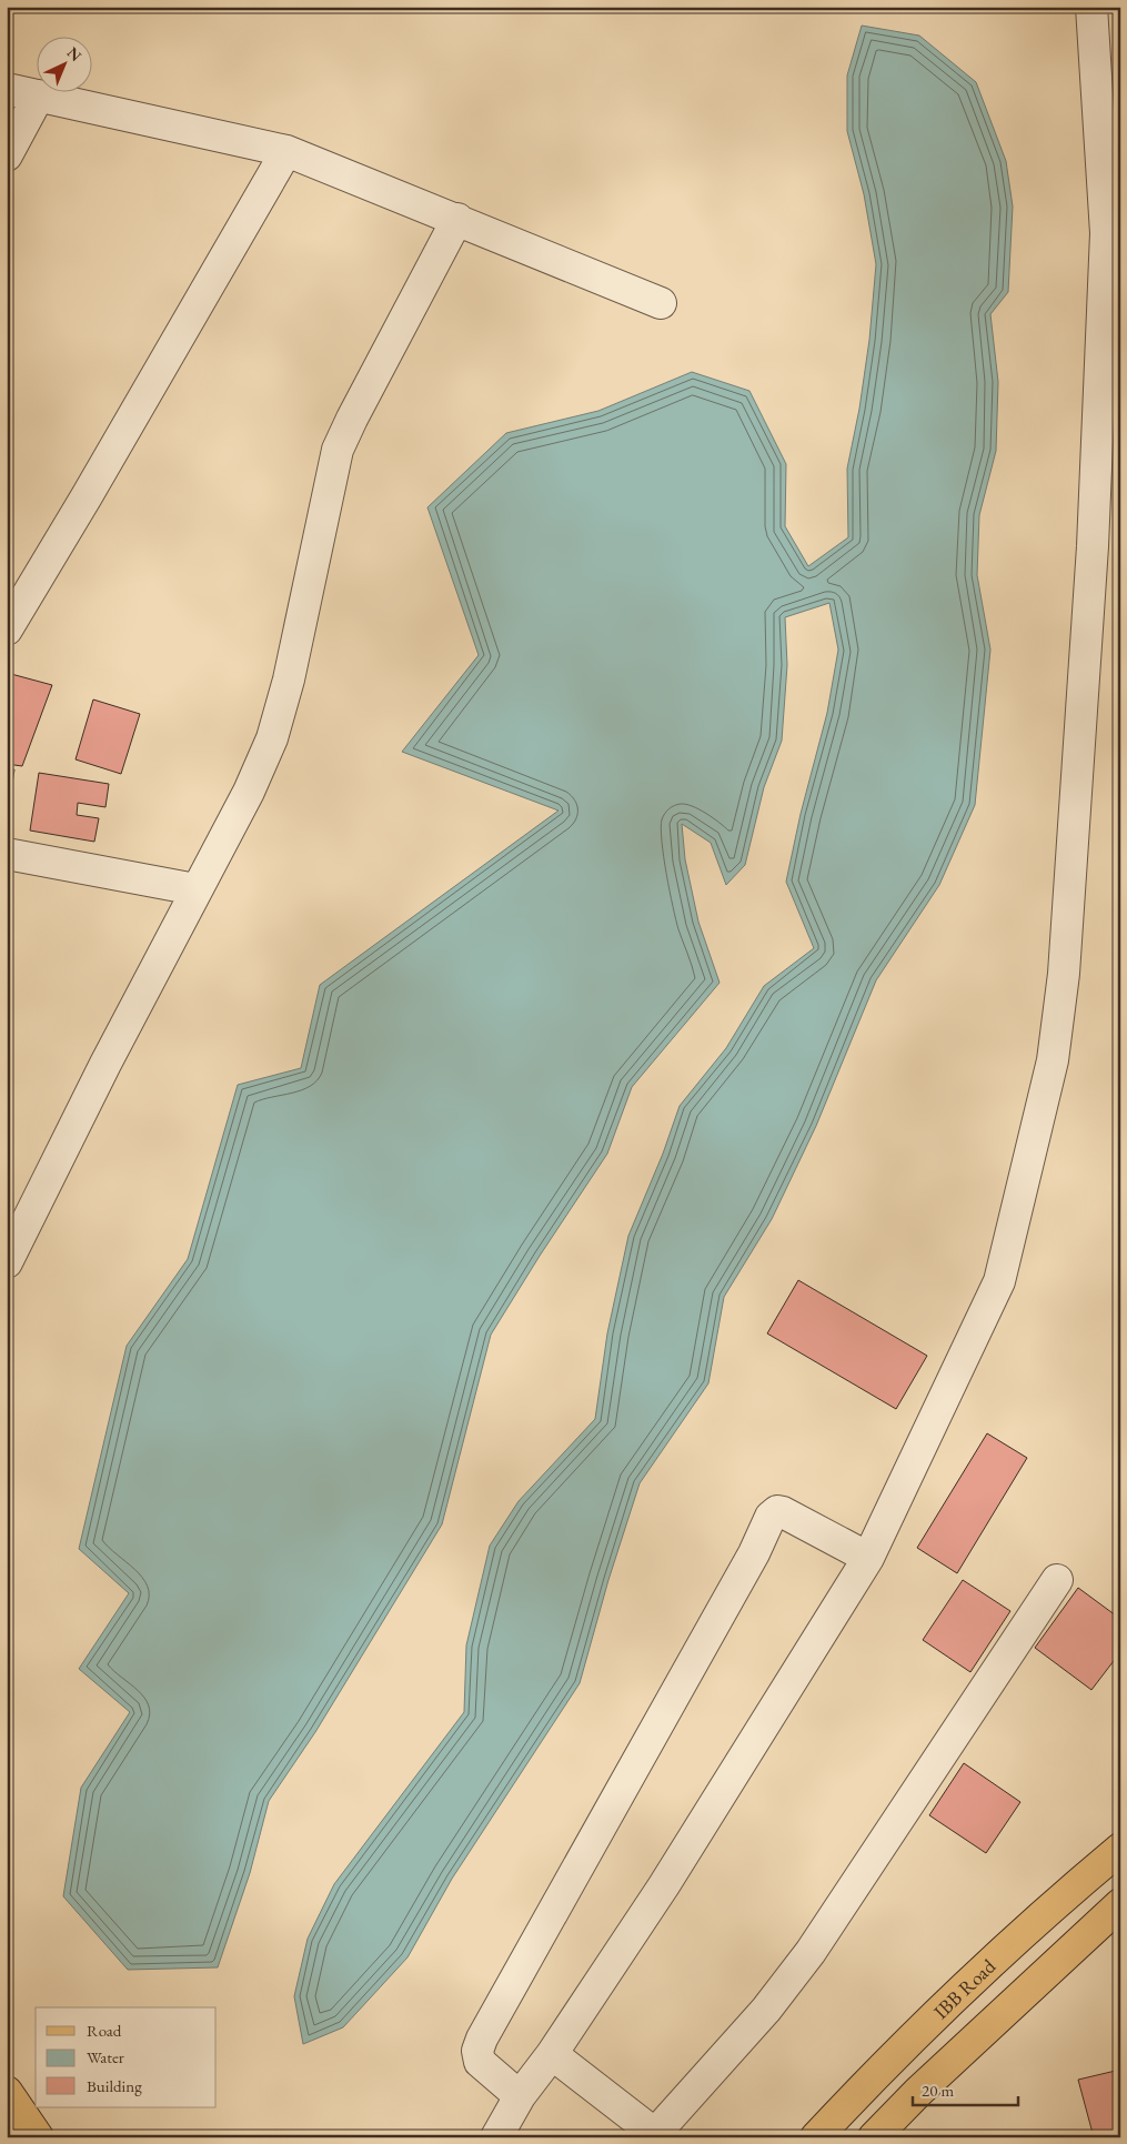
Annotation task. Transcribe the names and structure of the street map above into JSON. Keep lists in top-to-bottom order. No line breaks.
{"streets":{"main road":["IBB Road"]},"legend":["Road","Water","Building"],"scale_bar":"20 m","north":"top right"}
